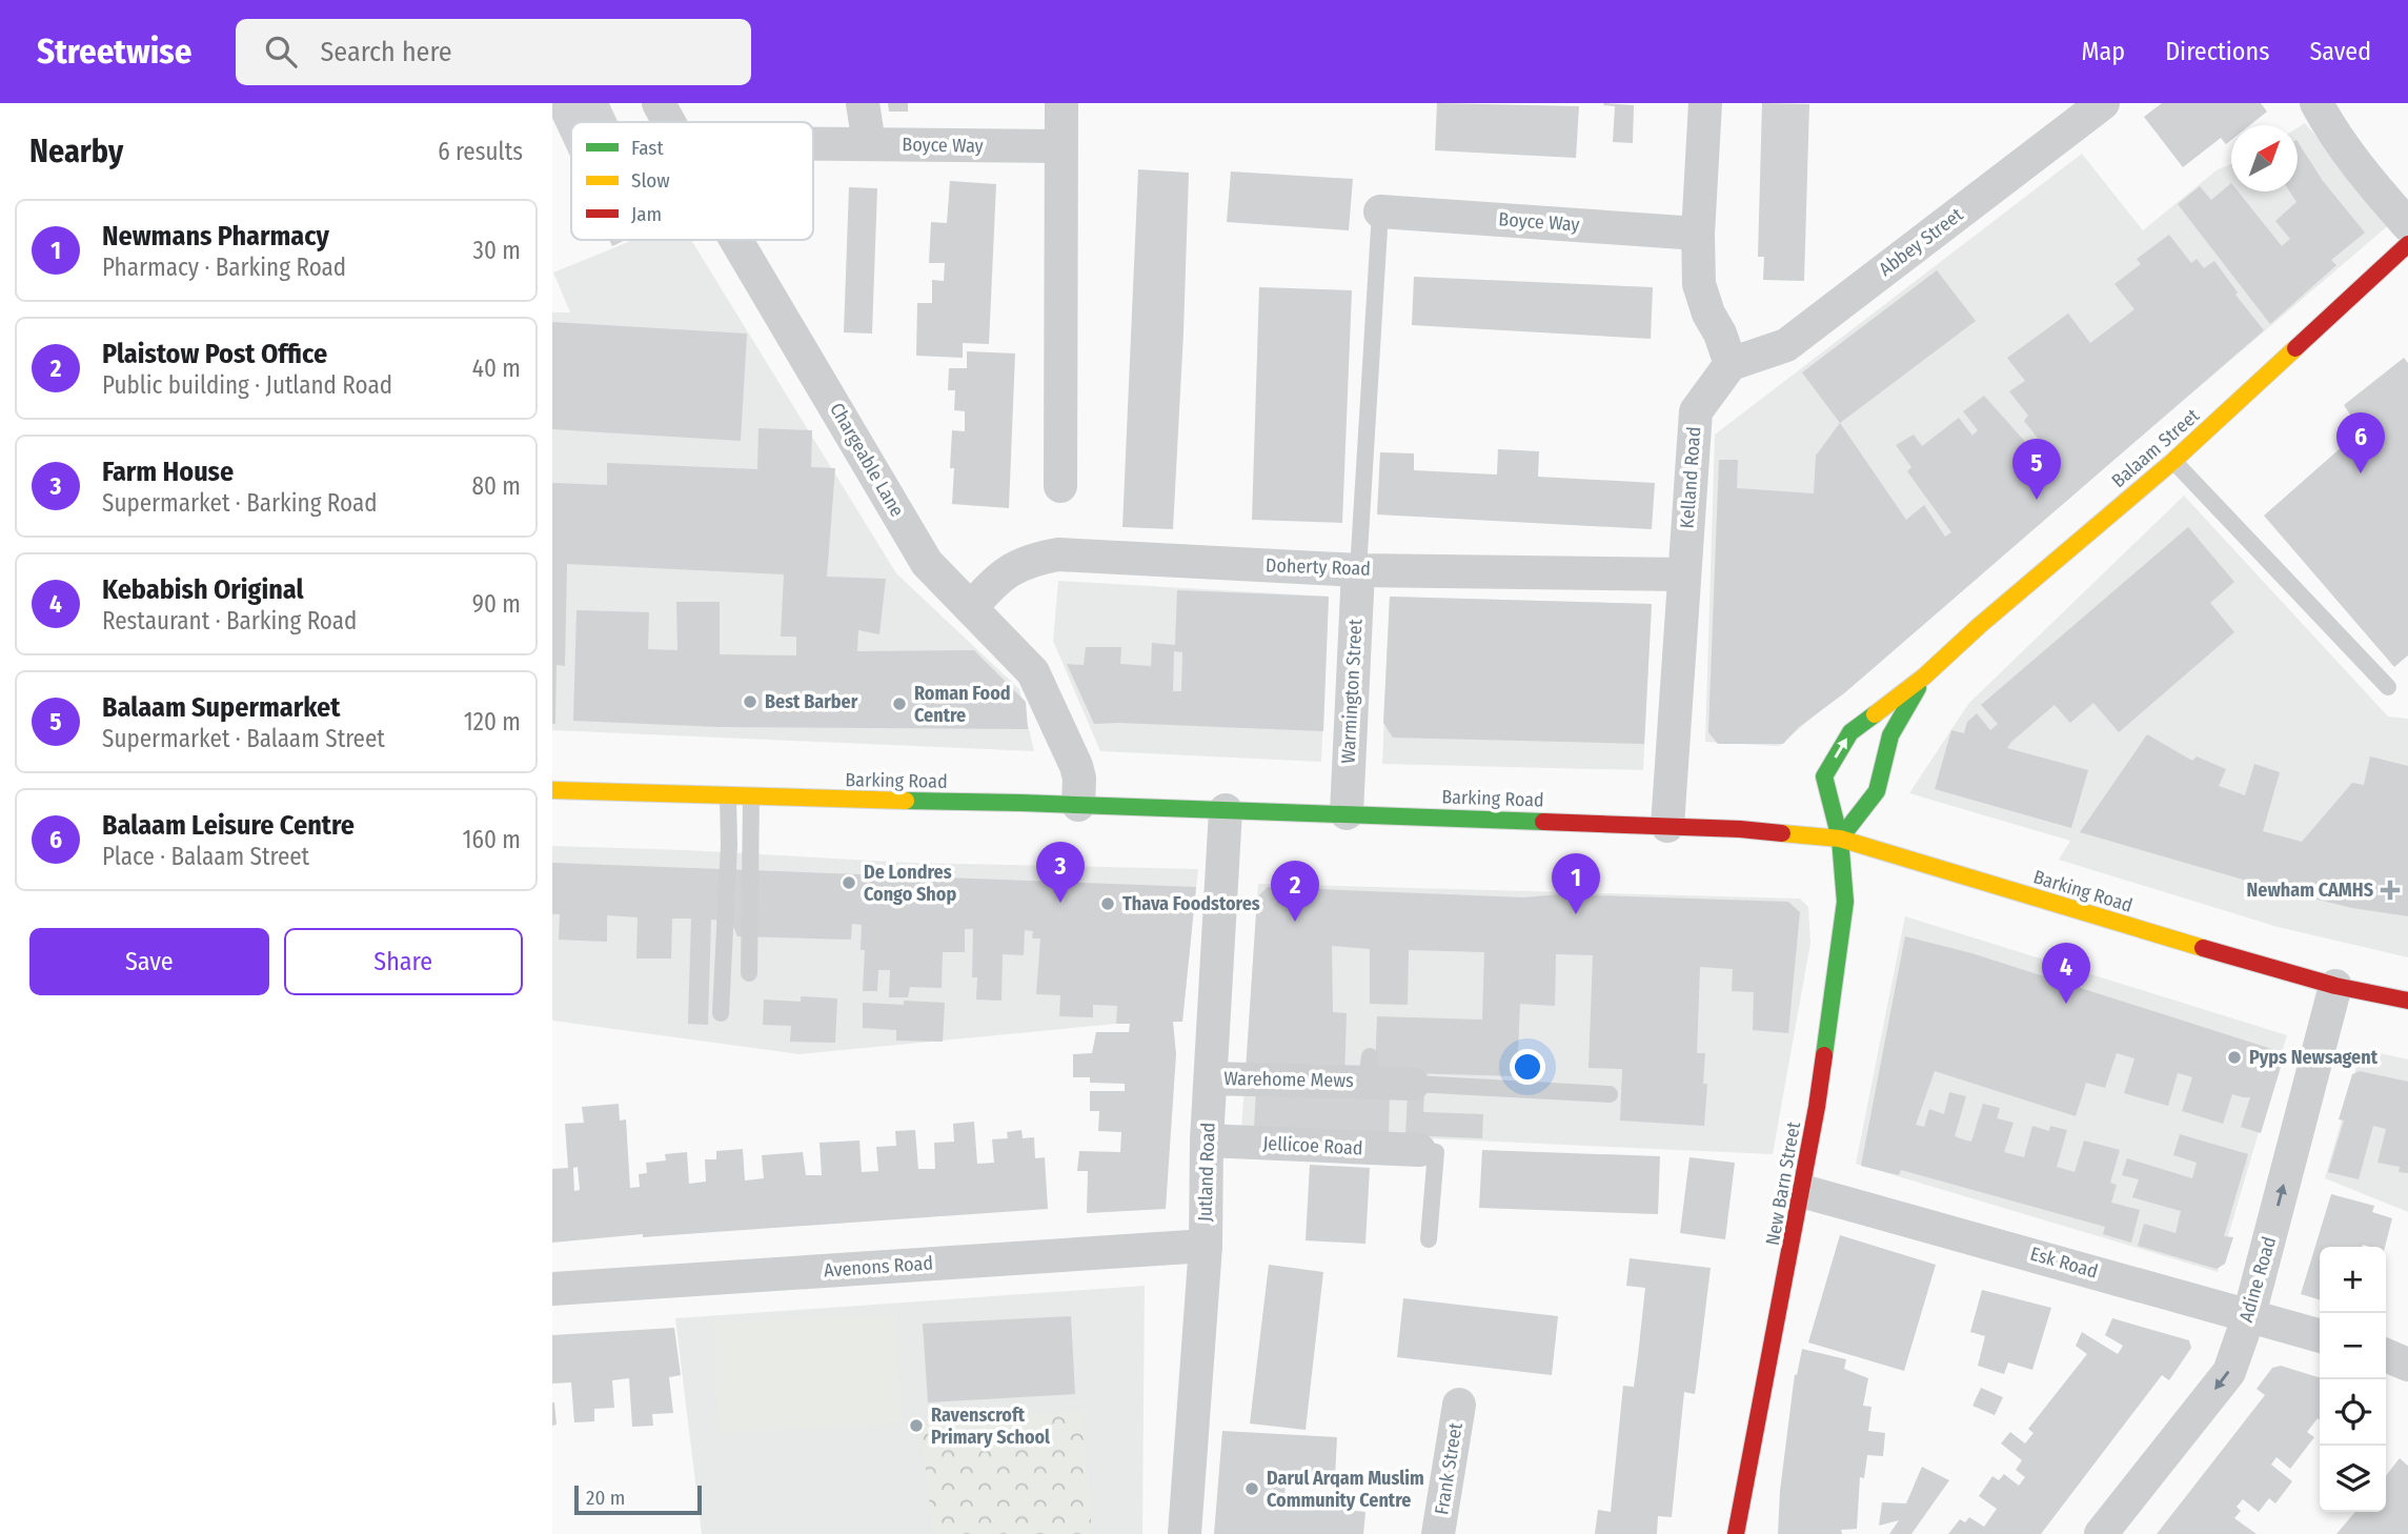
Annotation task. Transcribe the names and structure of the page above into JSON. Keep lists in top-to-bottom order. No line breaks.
{"streets":{"main road":["Balaam Street","Barking Road","New Barn Street"],"street":["Boyce Way","Abbey Street","Chargeable Lane","Kelland Road","Doherty Road","Warmington Street","Warehome Mews","Jellicoe Road","Jutland Road","Esk Road","Avenons Road","Adine Road","Frank Street"]},"crossings":[["Abbey Street","Kelland Road"],["Balaam Street","Barking Road"],["Balaam Street","New Barn Street"],["Chargeable Lane","Doherty Road"],["Chargeable Lane","Barking Road"],["Kelland Road","Doherty Road"],["Kelland Road","Barking Road"],["Doherty Road","Warmington Street"],["Warmington Street","Barking Road"],["Barking Road","Jutland Road"],["Barking Road","New Barn Street"],["Barking Road","Adine Road"],["Warehome Mews","Jutland Road"],["Jellicoe Road","Jutland Road"],["Jutland Road","Avenons Road"],["New Barn Street","Esk Road"],["Esk Road","Adine Road"]],"places":{"other":["Best Barber","Roman Food Centre","De Londres Congo Shop","Thava Foodstores","Pyps Newsagent","Ravenscroft Primary School","Darul Arqam Muslim Community Centre"],"health":["Newham CAMHS"]},"legend":["Fast","Slow","Jam"],"scale_bar":"20 m","north":"top right","page":{"header":"Streetwise","search":"Search here","nav":["Map","Directions","Saved"],"heading":["Nearby","6 results"],"list":[{"mark":"1","name":"Newmans Pharmacy","note":"Pharmacy · Barking Road","value":"30 m"},{"mark":"2","name":"Plaistow Post Office","note":"Public building · Jutland Road","value":"40 m"},{"mark":"3","name":"Farm House","note":"Supermarket · Barking Road","value":"80 m"},{"mark":"4","name":"Kebabish Original","note":"Restaurant · Barking Road","value":"90 m"},{"mark":"5","name":"Balaam Supermarket","note":"Supermarket · Balaam Street","value":"120 m"},{"mark":"6","name":"Balaam Leisure Centre","note":"Place · Balaam Street","value":"160 m"}],"pins":["6","5","3","1","2","4"],"buttons":["Save","Share"],"map_buttons":["+","−"],"scale":"20 m"}}
